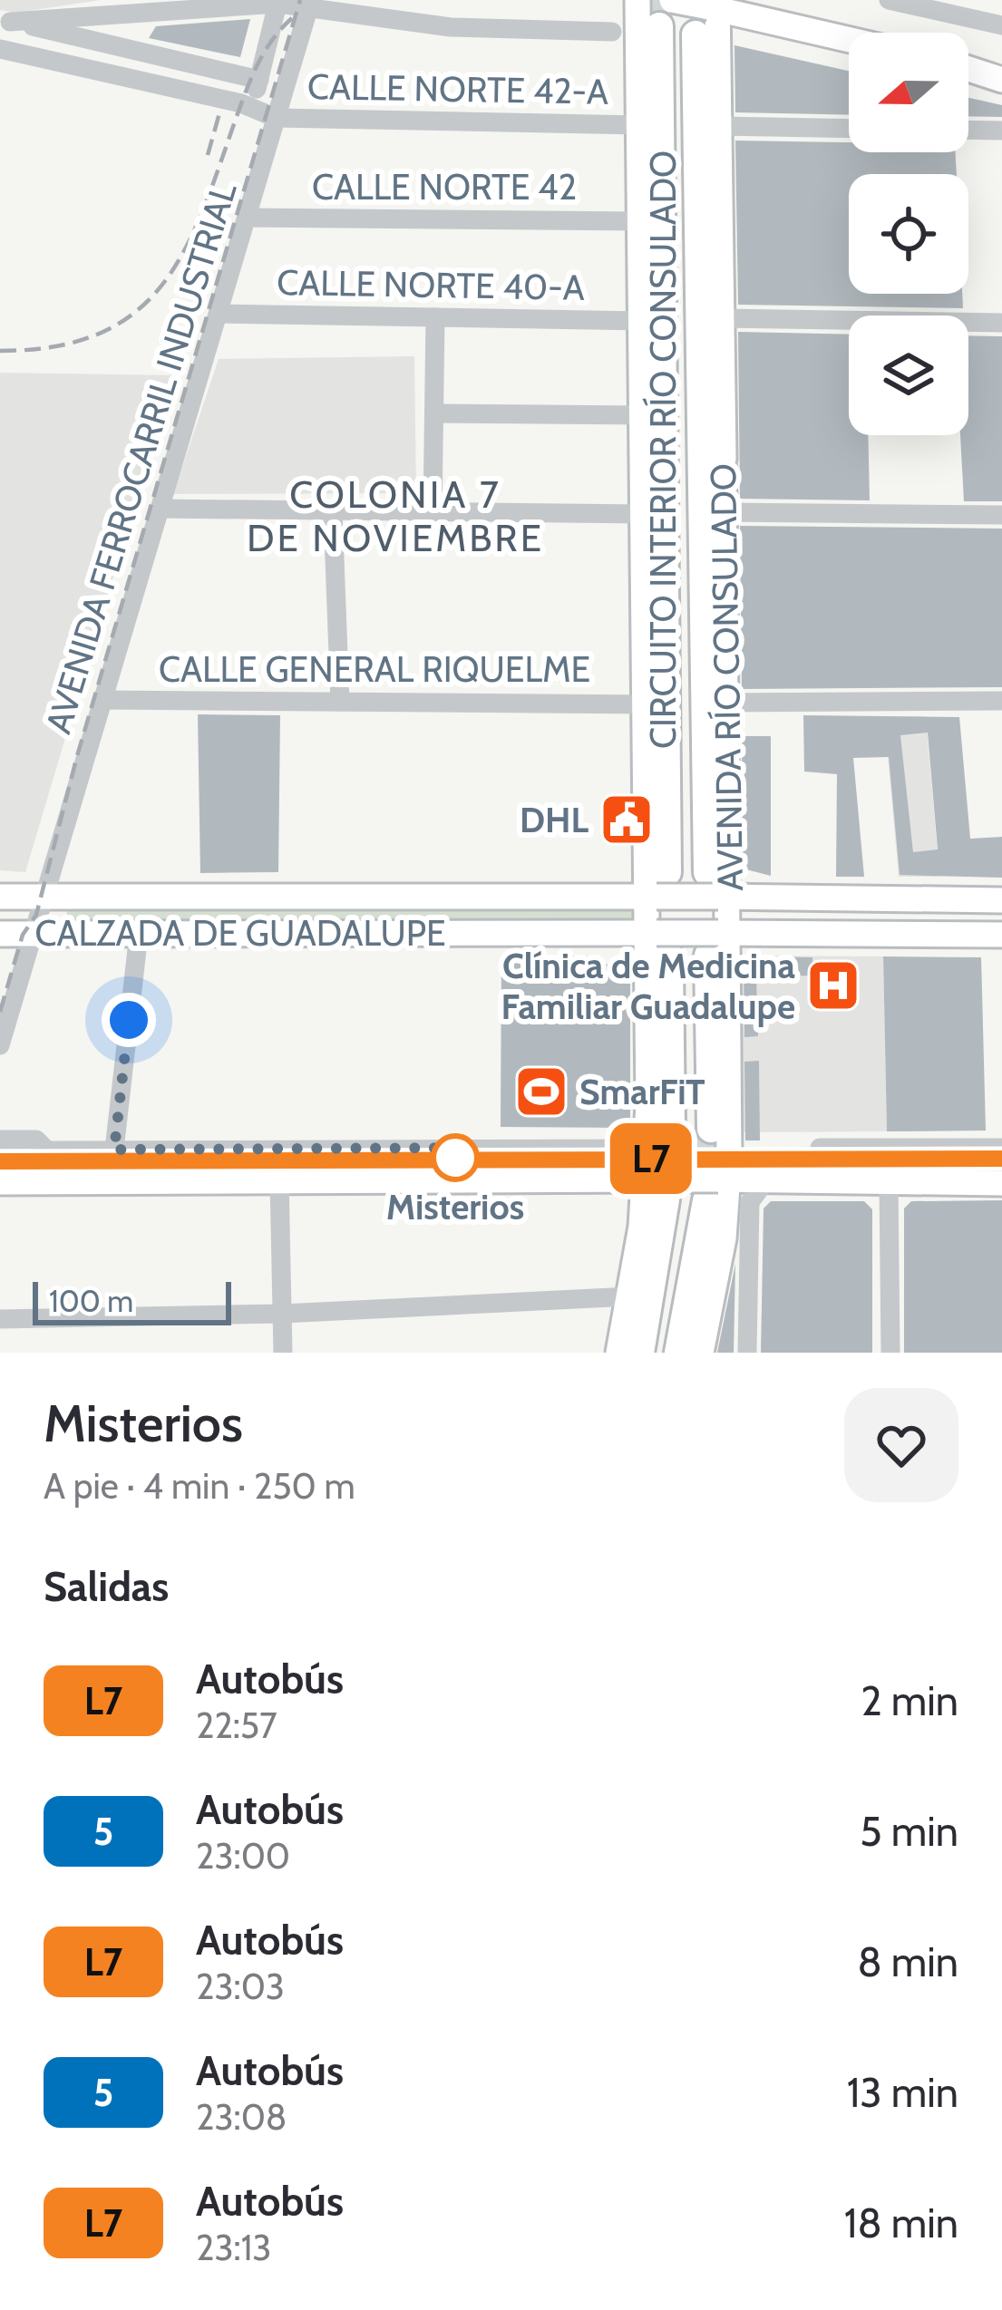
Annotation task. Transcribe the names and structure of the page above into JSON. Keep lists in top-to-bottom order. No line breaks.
{"streets":{"highway":["CIRCUITO INTERIOR RÍO CONSULADO"],"main road":["AVENIDA RÍO CONSULADO","CALZADA DE GUADALUPE"],"street":["CALLE NORTE 42-A","CALLE NORTE 42","CALLE NORTE 40-A","AVENIDA FERROCARRIL INDUSTRIAL","CALLE GENERAL RIQUELME"]},"crossings":[["CALLE NORTE 42-A","AVENIDA FERROCARRIL INDUSTRIAL"],["CALLE NORTE 42","AVENIDA FERROCARRIL INDUSTRIAL"],["CALLE NORTE 40-A","AVENIDA FERROCARRIL INDUSTRIAL"],["CIRCUITO INTERIOR RÍO CONSULADO","AVENIDA RÍO CONSULADO"],["CIRCUITO INTERIOR RÍO CONSULADO","CALZADA DE GUADALUPE"],["AVENIDA FERROCARRIL INDUSTRIAL","CALLE GENERAL RIQUELME"],["AVENIDA FERROCARRIL INDUSTRIAL","CALZADA DE GUADALUPE"],["AVENIDA RÍO CONSULADO","CALZADA DE GUADALUPE"]],"districts":["COLONIA 7 DE NOVIEMBRE"],"places":{"public building":["DHL"],"hospital":["Clínica de Medicina Familiar Guadalupe"],"sports":["SmarFiT"],"other":["Misterios"]},"lines":["bus line L7"],"scale_bar":"100 m","north":"left","page":{"on_map":"L7","scale":"100 m","heading":[["Misterios","A pie · 4 min · 250 m"],"Salidas"],"list":[{"mark":"L7","name":"Autobús","note":"22:57","value":"2 min"},{"mark":"5","name":"Autobús","note":"23:00","value":"5 min"},{"mark":"L7","name":"Autobús","note":"23:03","value":"8 min"},{"mark":"5","name":"Autobús","note":"23:08","value":"13 min"},{"mark":"L7","name":"Autobús","note":"23:13","value":"18 min"}]}}
